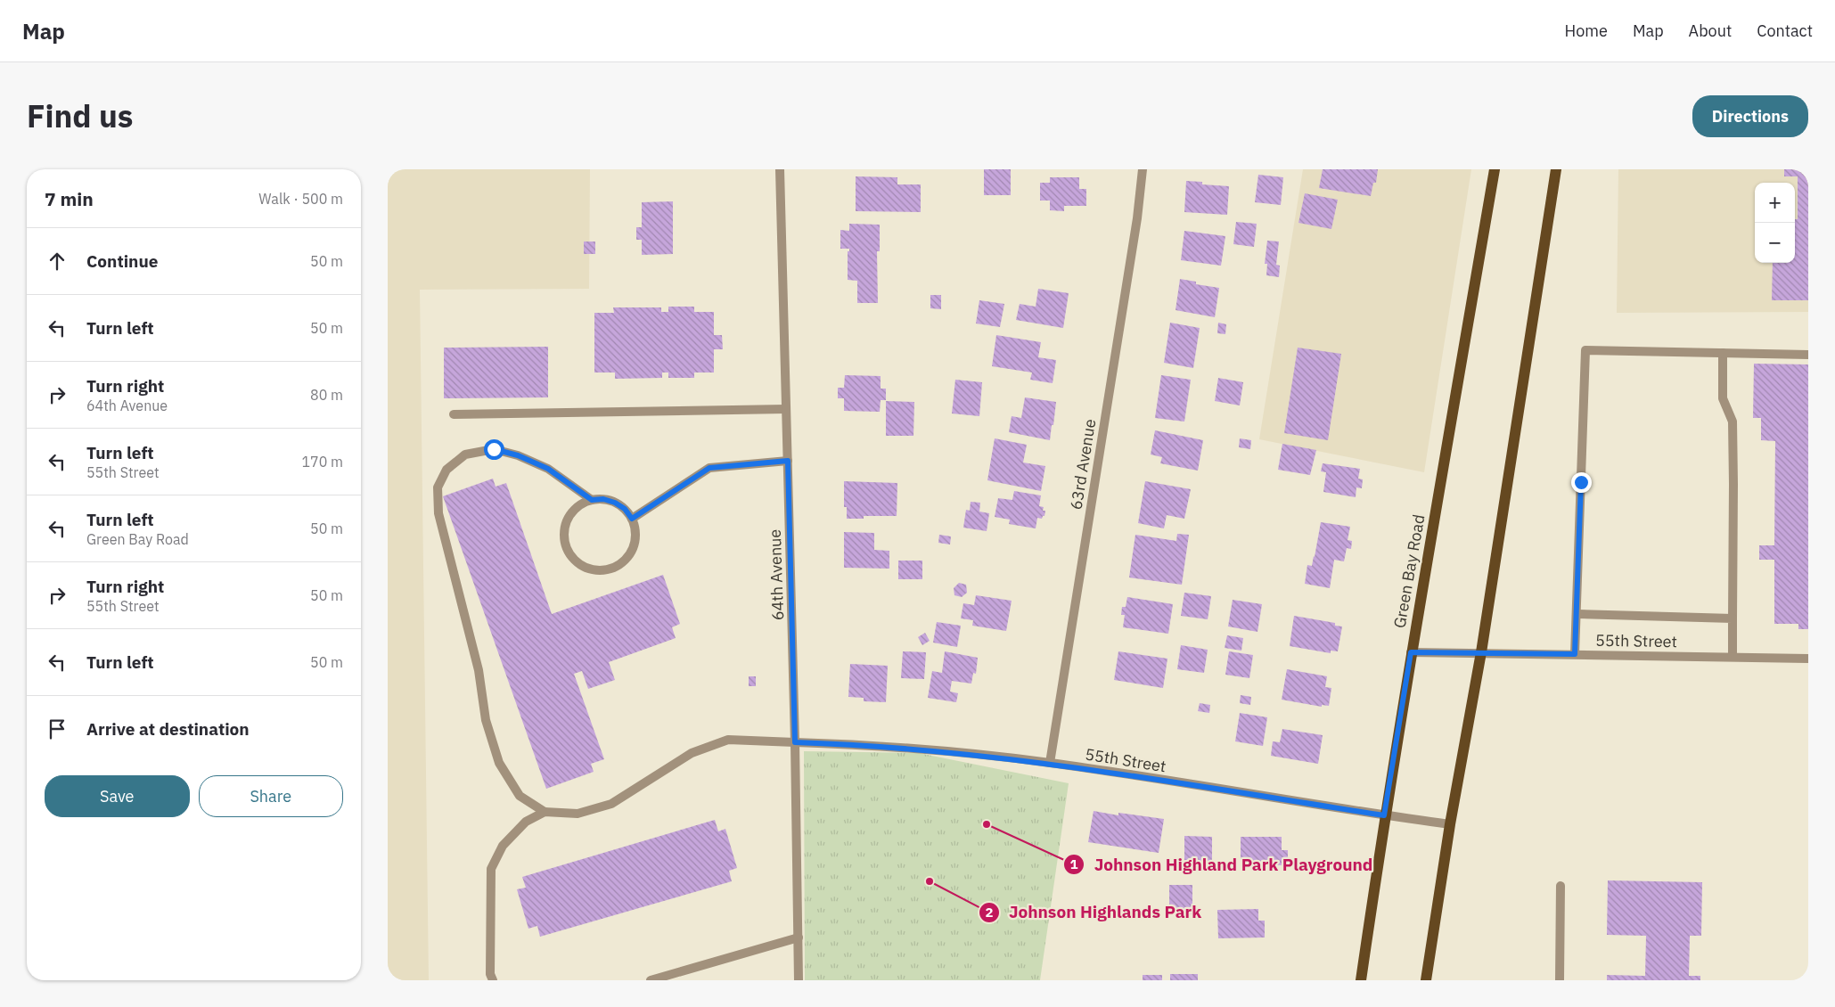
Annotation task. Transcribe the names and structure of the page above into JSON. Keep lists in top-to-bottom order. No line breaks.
{"streets":{"main road":["Green Bay Road"],"street":["63rd Avenue","64th Avenue","55th Street"]},"crossings":[["63rd Avenue","55th Street"],["Green Bay Road","55th Street"],["64th Avenue","55th Street"]],"places":["Johnson Highland Park Playground","Johnson Highlands Park"],"page":{"header":"Map","nav":["Home","Map","About","Contact"],"title":"Find us","buttons":["Directions",["Save","Share"]],"heading":["7 min","Walk · 500 m"],"map_buttons":["+","−"],"list":[["Continue","50 m"],["Turn left","50 m"],["Turn right","64th Avenue","80 m"],["Turn left","55th Street","170 m"],["Turn left","Green Bay Road","50 m"],["Turn right","55th Street","50 m"],["Turn left","50 m"],"Arrive at destination"]}}
